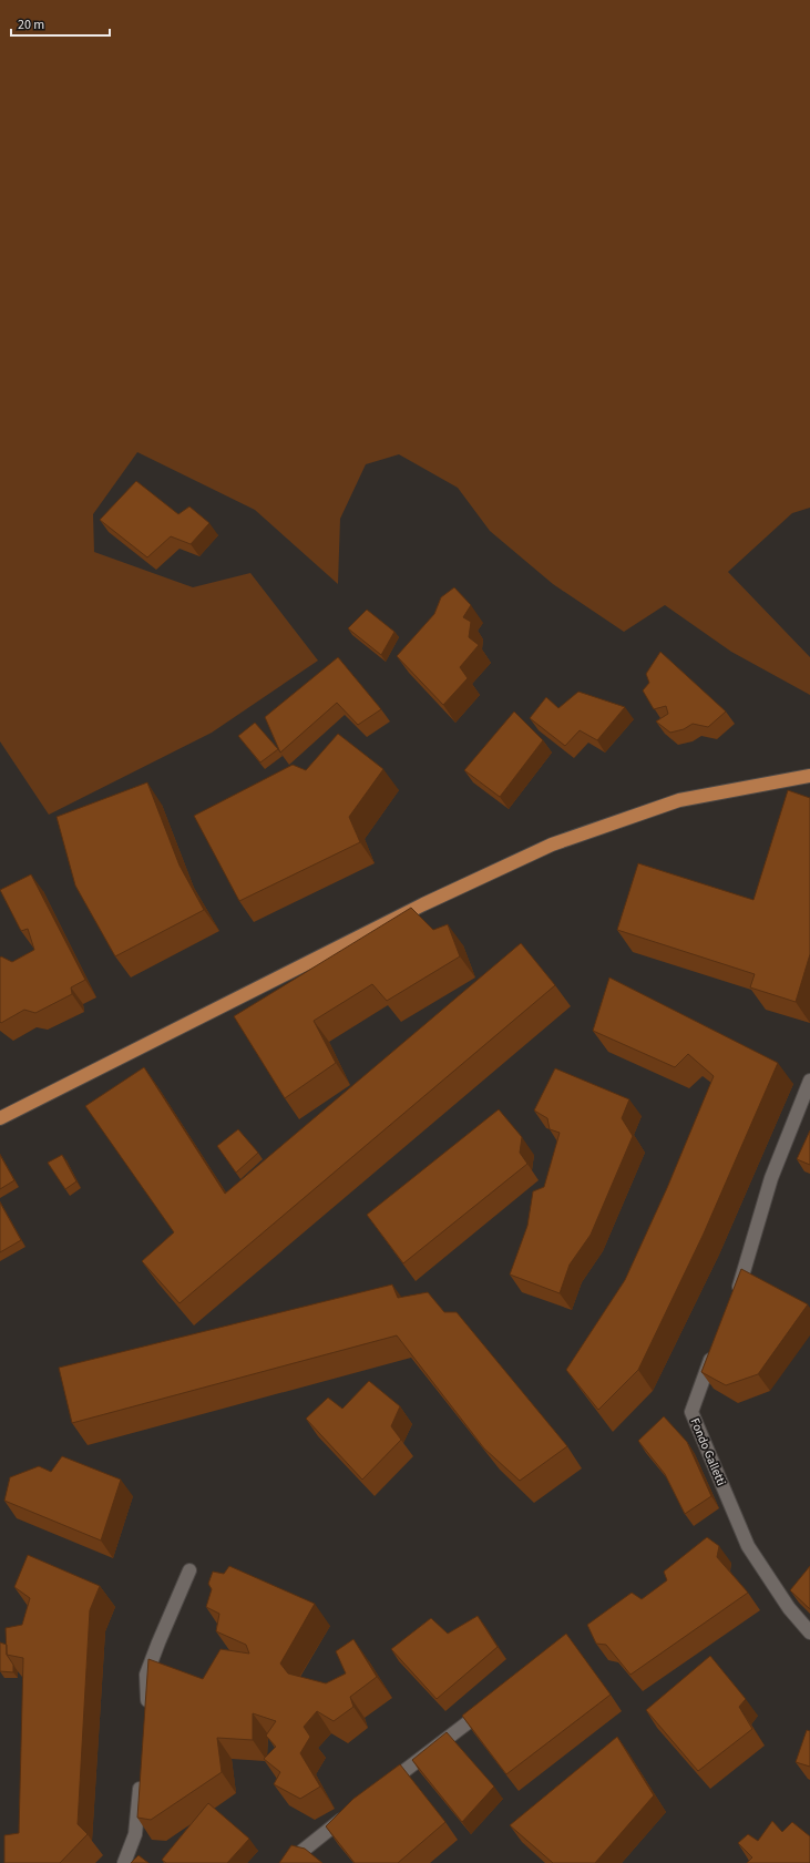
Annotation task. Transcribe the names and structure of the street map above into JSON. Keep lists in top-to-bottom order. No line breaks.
{"streets":{"street":["Fondo Galletti"]},"scale_bar":"20 m"}
